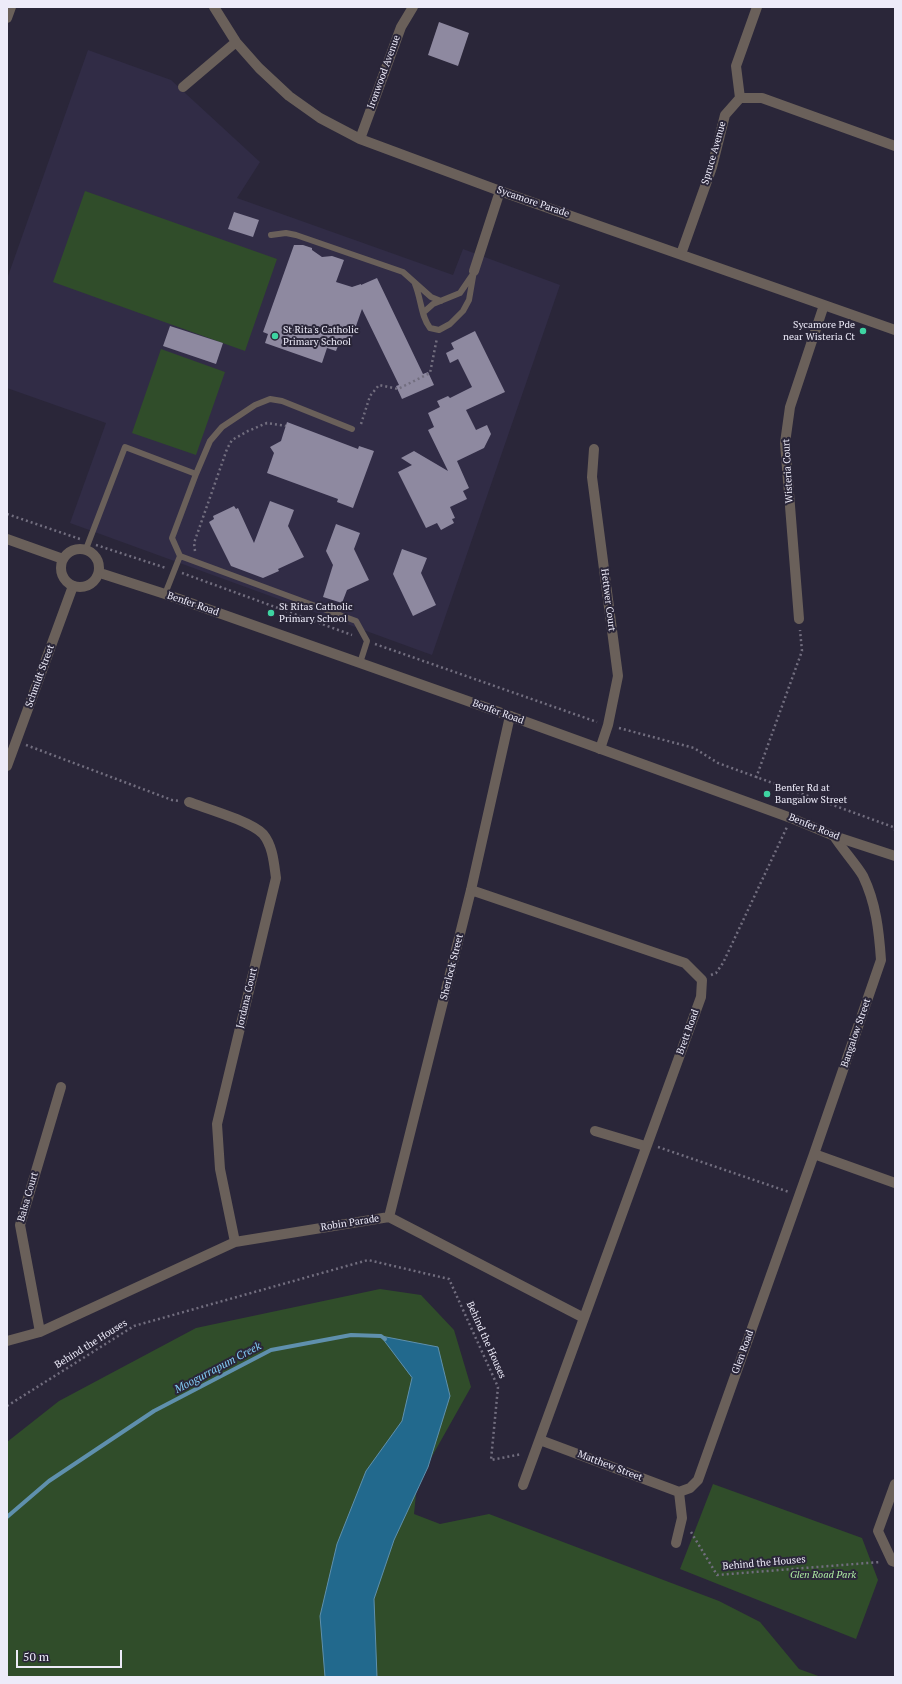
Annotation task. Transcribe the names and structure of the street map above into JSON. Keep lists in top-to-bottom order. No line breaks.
{"streets":{"street":["Ironwood Avenue","Spruce Avenue","Sycamore Parade","Wisteria Court","Hettwer Court","Benfer Road","Schmidt Street","Sherlock Street","Jordana Court","Brett Road","Bangalow Street","Balsa Court","Robin Parade","Glen Road","Matthew Street"],"path":["Behind the Houses"]},"crossings":[["Ironwood Avenue","Sycamore Parade"],["Spruce Avenue","Sycamore Parade"],["Sycamore Parade","Wisteria Court"],["Hettwer Court","Benfer Road"],["Benfer Road","Schmidt Street"],["Benfer Road","Sherlock Street"],["Benfer Road","Bangalow Street"],["Sherlock Street","Robin Parade"],["Jordana Court","Robin Parade"],["Brett Road","Robin Parade"],["Bangalow Street","Glen Road"],["Balsa Court","Robin Parade"],["Glen Road","Matthew Street"]],"water":["Moogurrapum Creek"],"parks":["Glen Road Park"],"places":["Sycamore Pde near Wisteria Ct","St Rita's Catholic Primary School","St Ritas Catholic Primary School","Benfer Rd at Bangalow Street"],"scale_bar":"50 m"}
